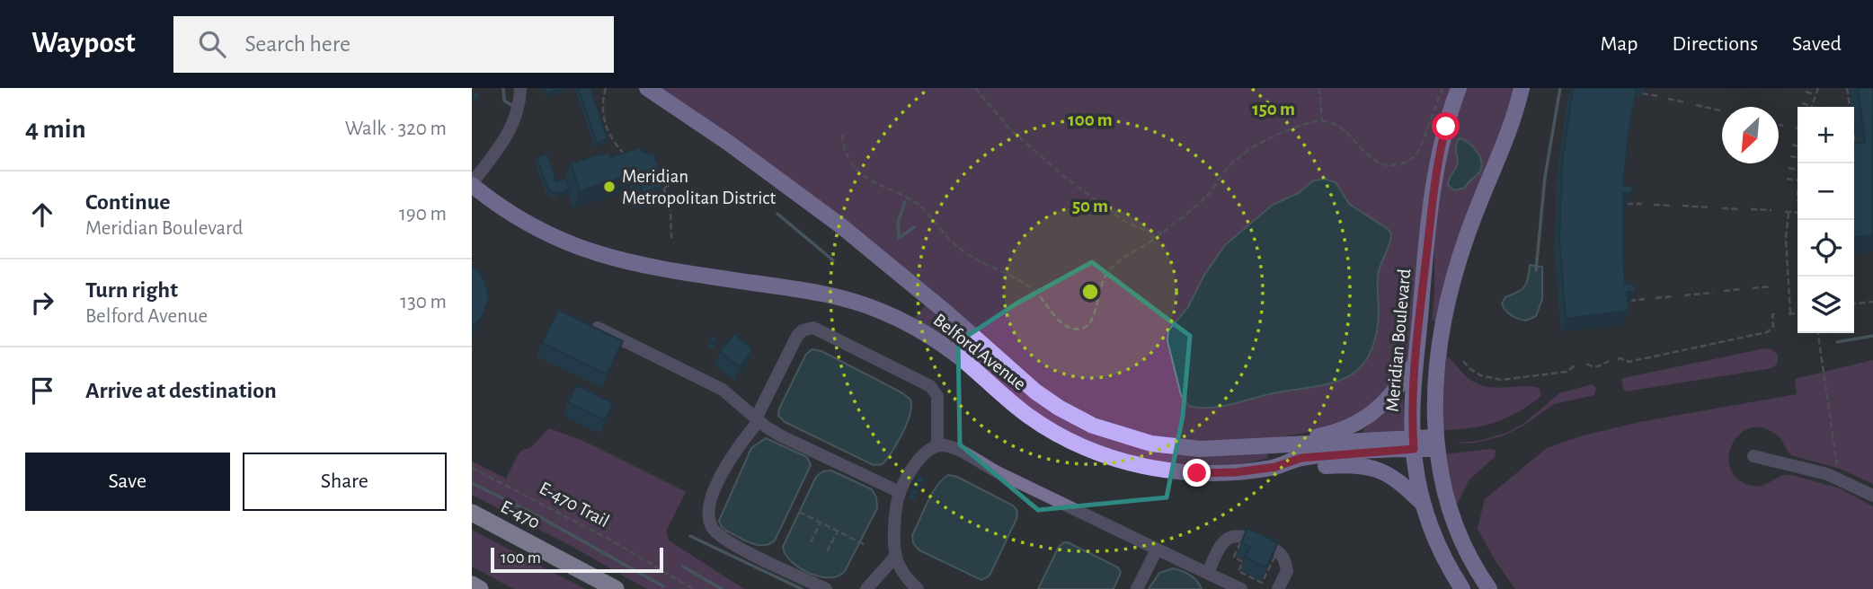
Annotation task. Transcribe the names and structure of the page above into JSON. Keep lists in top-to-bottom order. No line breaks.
{"streets":{"highway":["E-470"],"main road":["Meridian Boulevard","Belford Avenue"],"path":["E-470 Trail"]},"crossings":[["Meridian Boulevard","Belford Avenue"]],"places":["Meridian Metropolitan District"],"scale_bar":"100 m","north":"bottom left","page":{"header":"Waypost","search":"Search here","nav":["Map","Directions","Saved"],"heading":["4 min","Walk · 320 m"],"map_buttons":["+","−"],"list":[["Continue","Meridian Boulevard","190 m"],["Turn right","Belford Avenue","130 m"],"Arrive at destination"],"buttons":["Save","Share"],"scale":"100 m"},"rings":["150 m","100 m","50 m"]}
